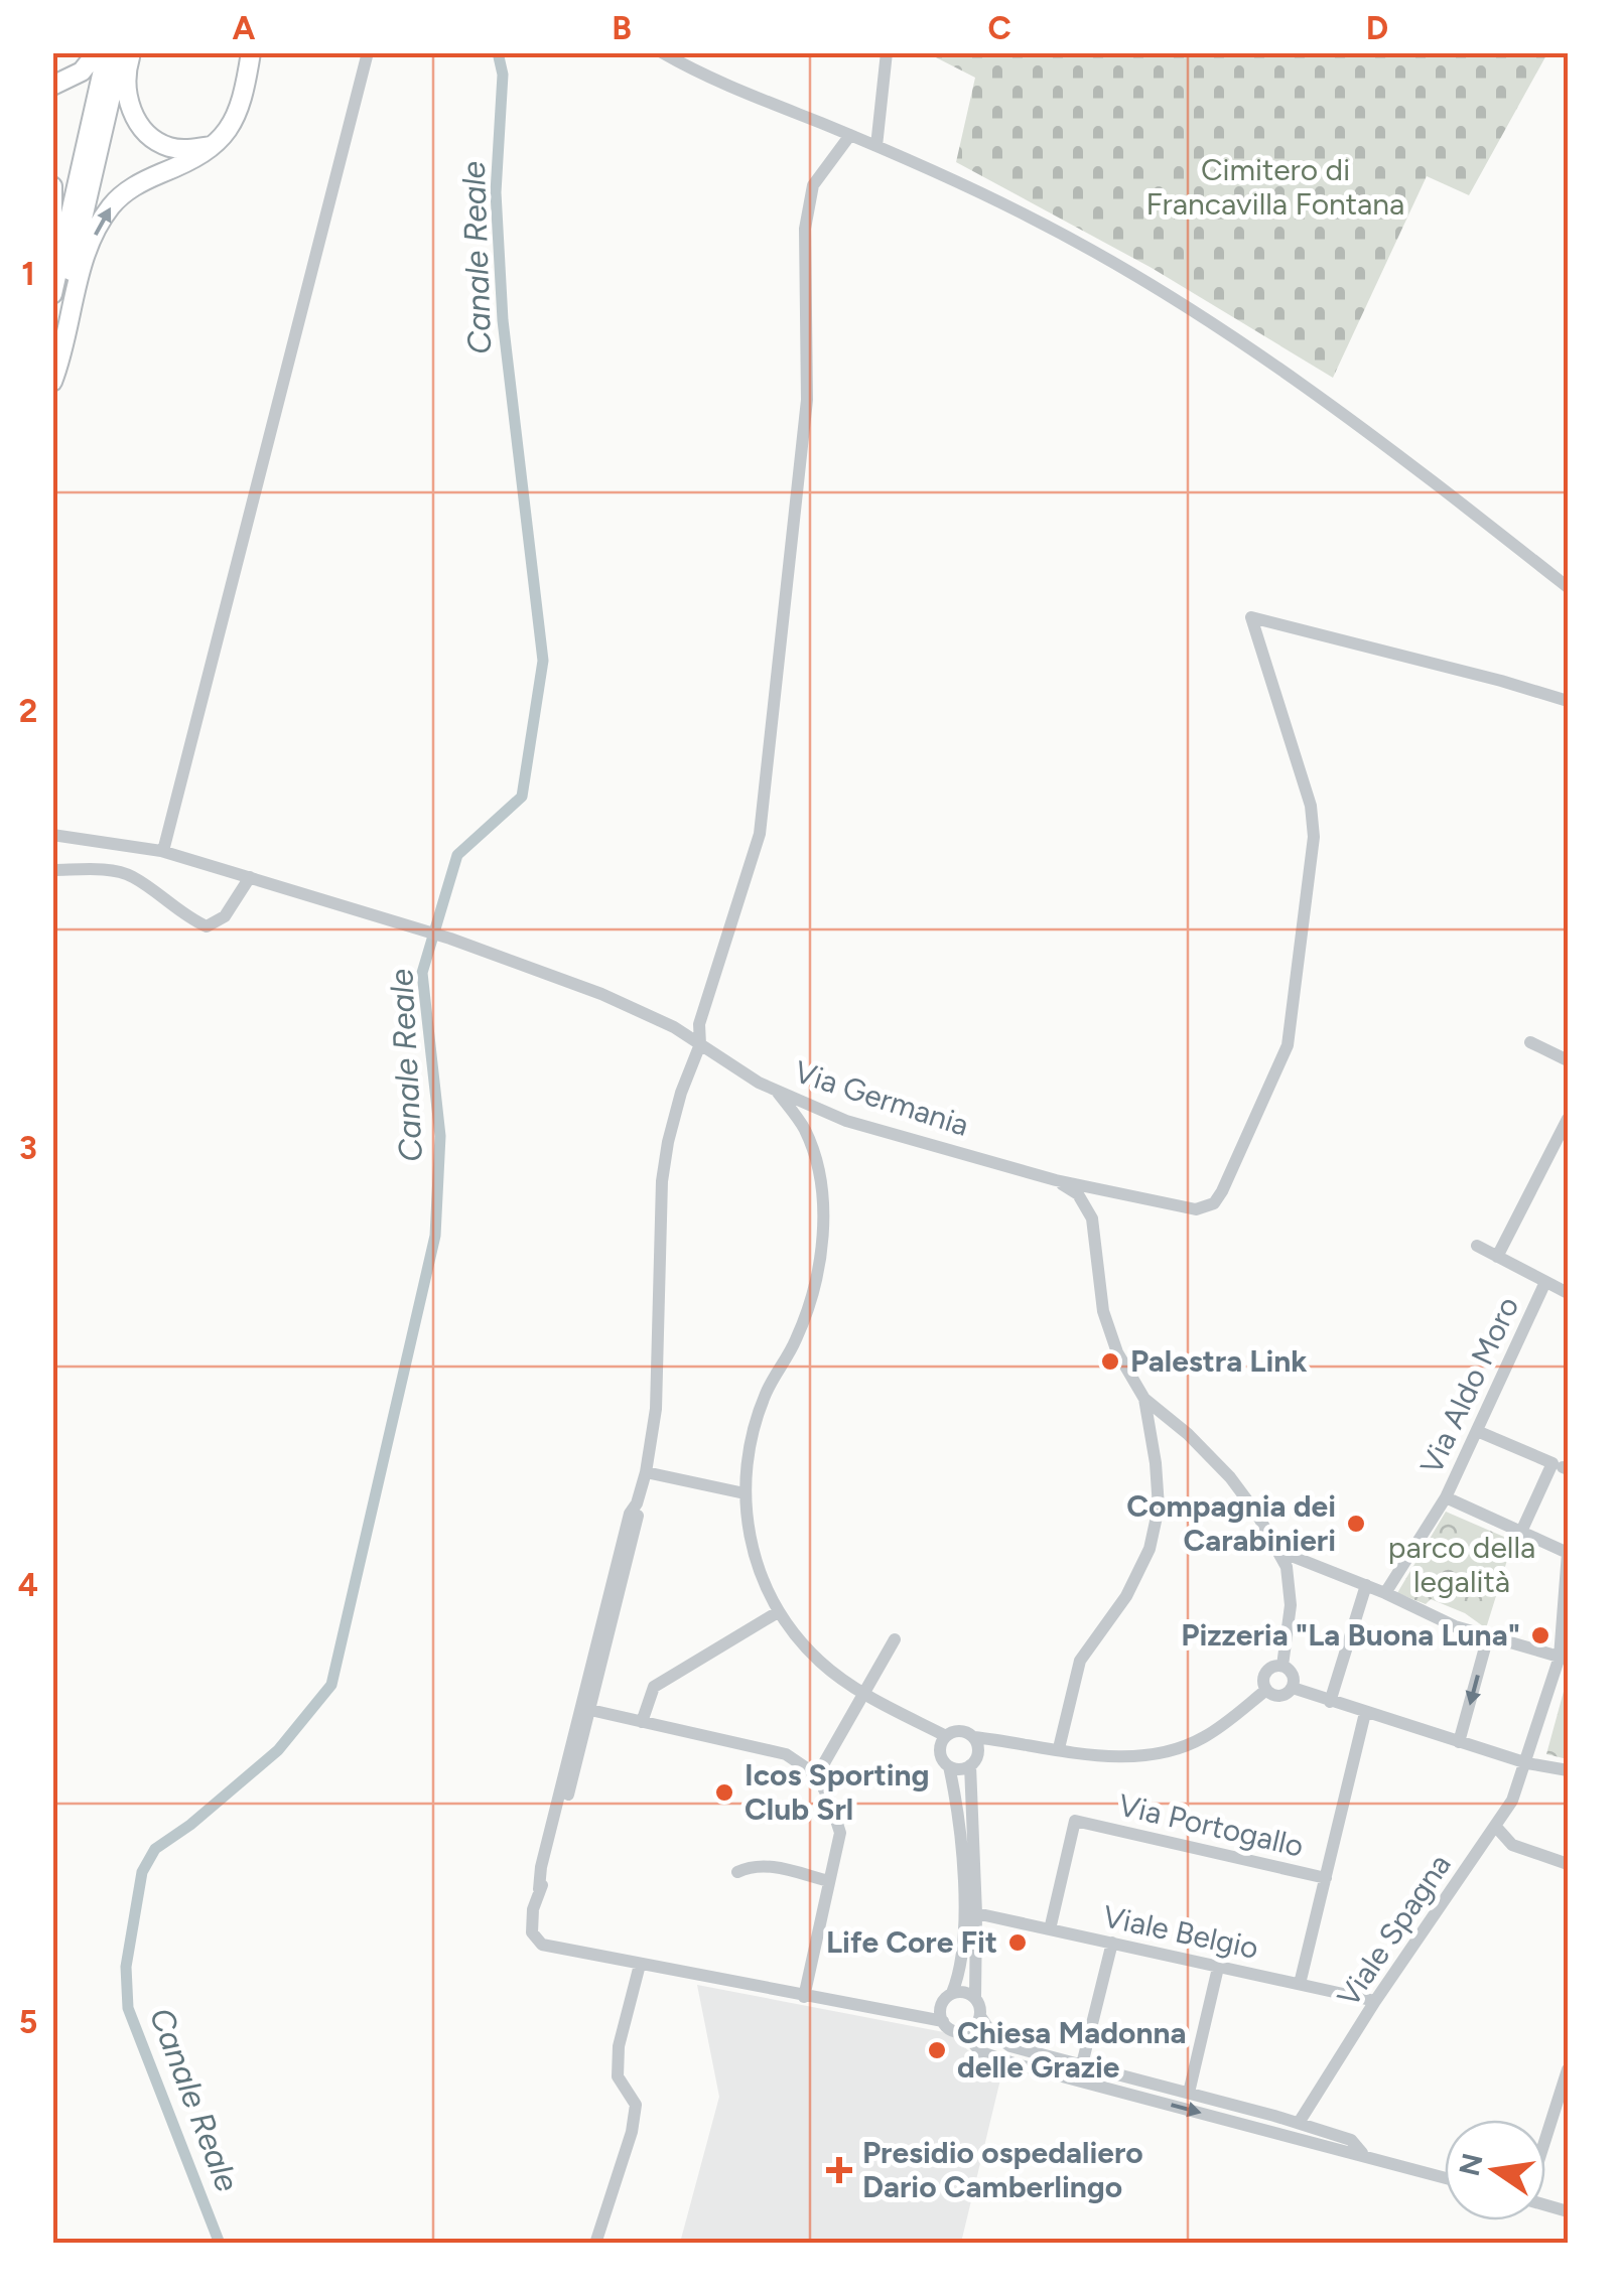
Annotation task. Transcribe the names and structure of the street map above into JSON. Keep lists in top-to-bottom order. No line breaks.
{"streets":{"street":["Via Germania","Via Aldo Moro","Via Portogallo","Viale Spagna","Viale Belgio"]},"crossings":[["Via Aldo Moro","Viale Spagna"],["Via Portogallo","Viale Belgio"],["Viale Spagna","Viale Belgio"]],"water":["Canale Reale"],"parks":["Cimitero di Francavilla Fontana","parco della legalità"],"places":{"other":["Palestra Link","Compagnia dei Carabinieri","Pizzeria \"La Buona Luna\"","Icos Sporting Club Srl","Life Core Fit","Chiesa Madonna delle Grazie"],"health":["Presidio ospedaliero Dario Camberlingo"]},"north":"left","grid":{"columns":["A","B","C","D"],"rows":["1","2","3","4","5"]}}
